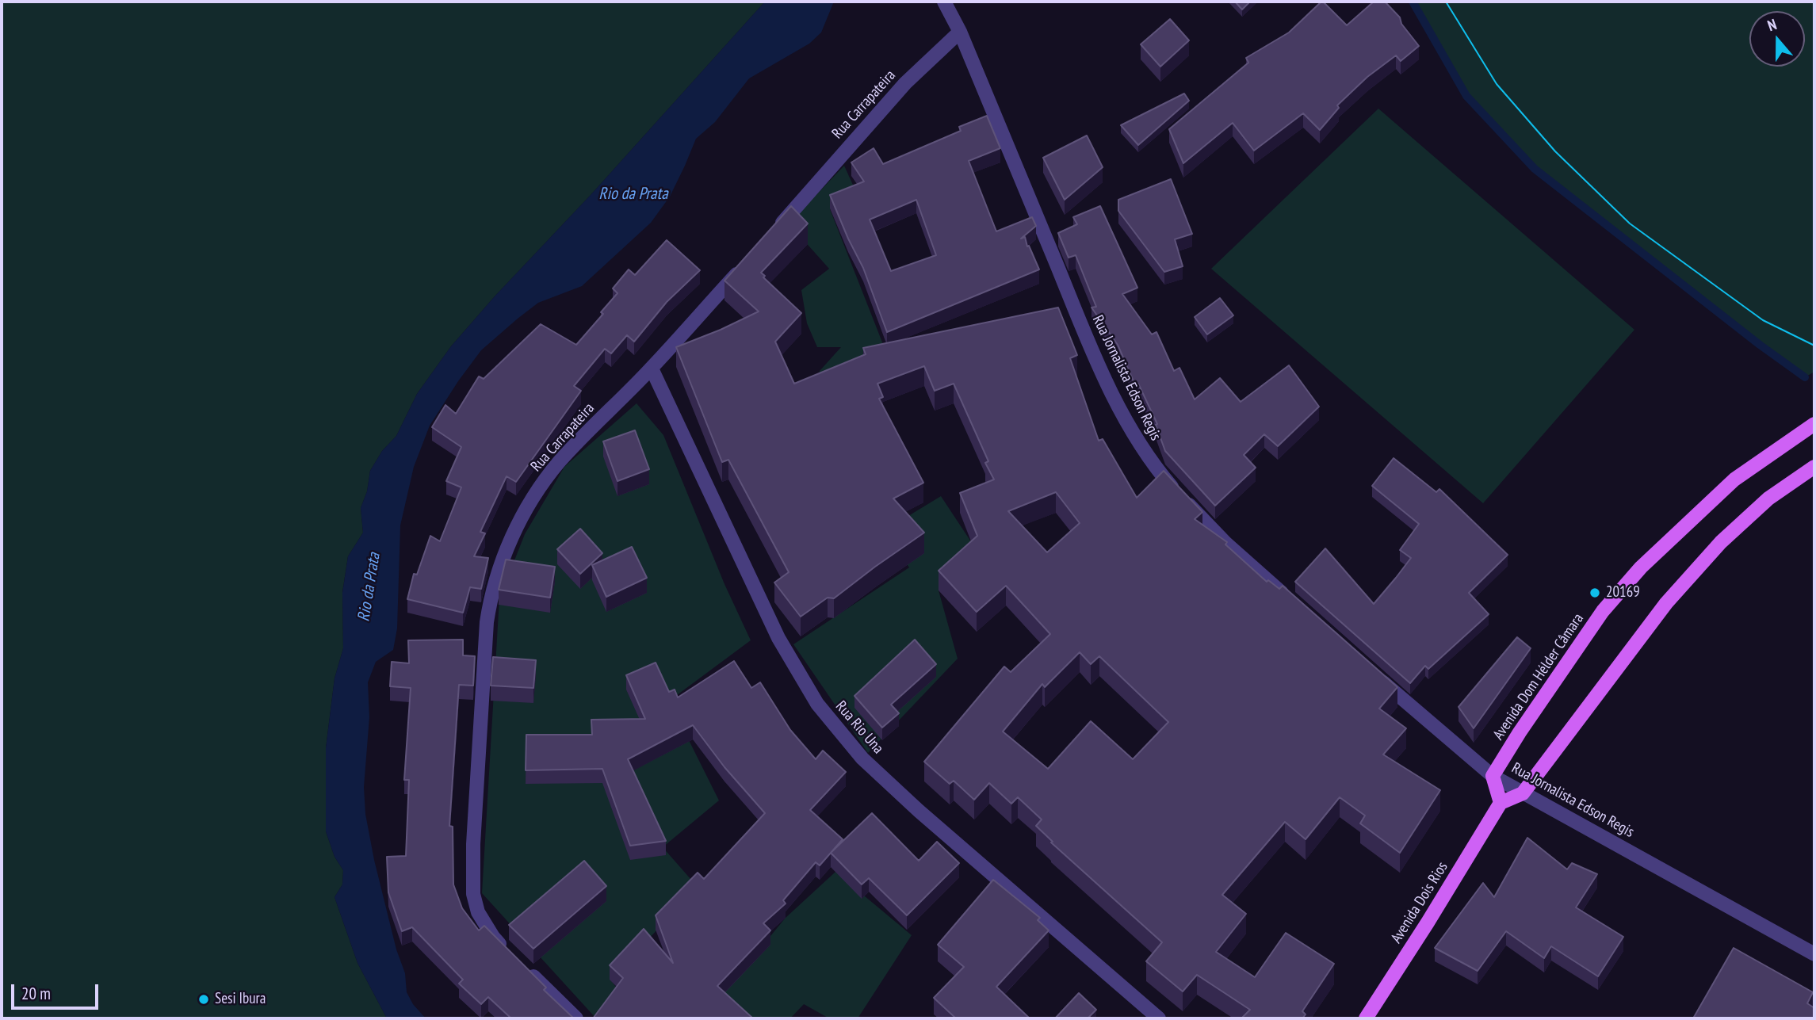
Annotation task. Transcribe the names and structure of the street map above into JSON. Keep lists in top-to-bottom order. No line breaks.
{"streets":{"main road":["Avenida Dom Hélder Câmara","Avenida Dois Rios"],"street":["Rua Carrapateira","Rua Jornalista Edson Regis","Rua Rio Una"]},"crossings":[["Rua Carrapateira","Rua Jornalista Edson Regis"],["Rua Carrapateira","Rua Rio Una"],["Rua Jornalista Edson Regis","Avenida Dom Hélder Câmara"]],"water":["Rio da Prata"],"places":["20169","Sesi Ibura"],"scale_bar":"20 m","north":"top"}
